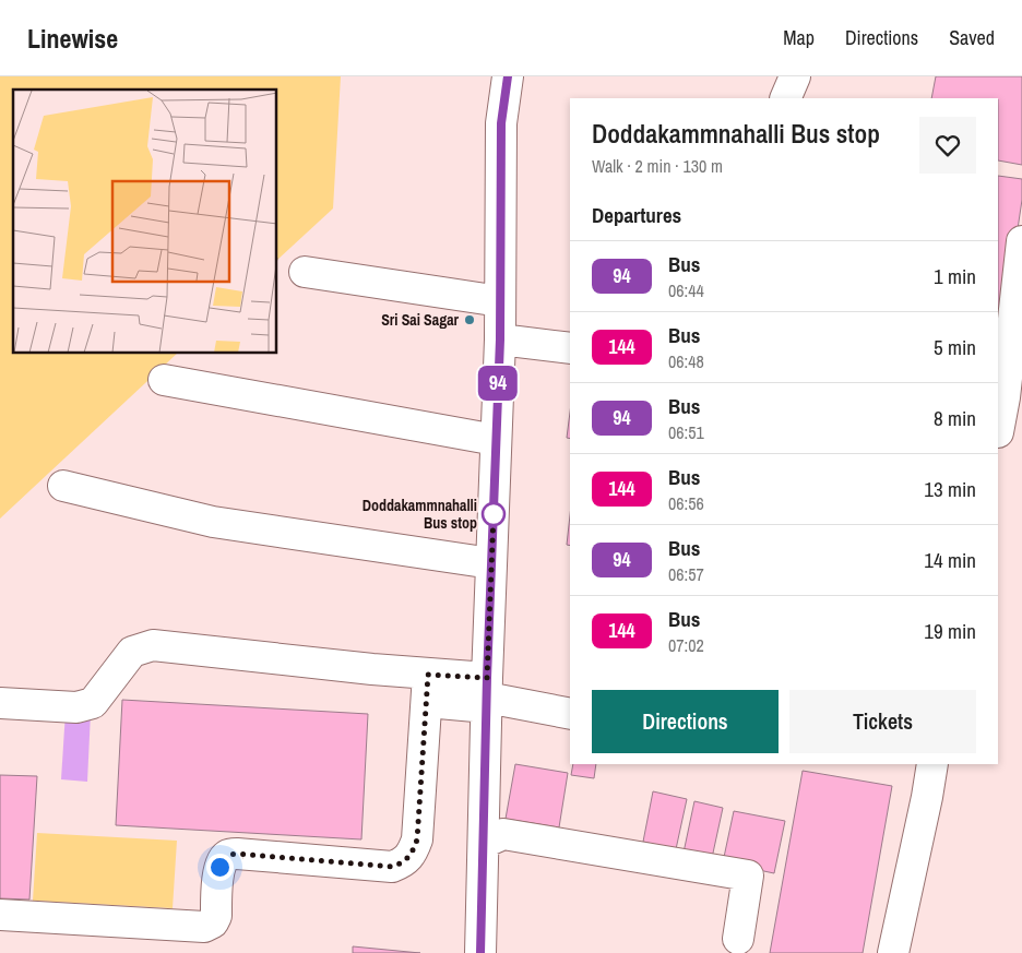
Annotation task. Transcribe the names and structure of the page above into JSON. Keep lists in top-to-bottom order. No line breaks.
{"places":["Sri Sai Sagar","Doddakammnahalli Bus stop"],"lines":["bus line 94"],"page":{"header":"Linewise","nav":["Map","Directions","Saved"],"on_map":"94","heading":[["Doddakammnahalli Bus stop","Walk · 2 min · 130 m"],"Departures"],"list":[{"mark":"94","name":"Bus","note":"06:44","value":"1 min"},{"mark":"144","name":"Bus","note":"06:48","value":"5 min"},{"mark":"94","name":"Bus","note":"06:51","value":"8 min"},{"mark":"144","name":"Bus","note":"06:56","value":"13 min"},{"mark":"94","name":"Bus","note":"06:57","value":"14 min"},{"mark":"144","name":"Bus","note":"07:02","value":"19 min"}],"buttons":["Directions","Tickets"]}}
